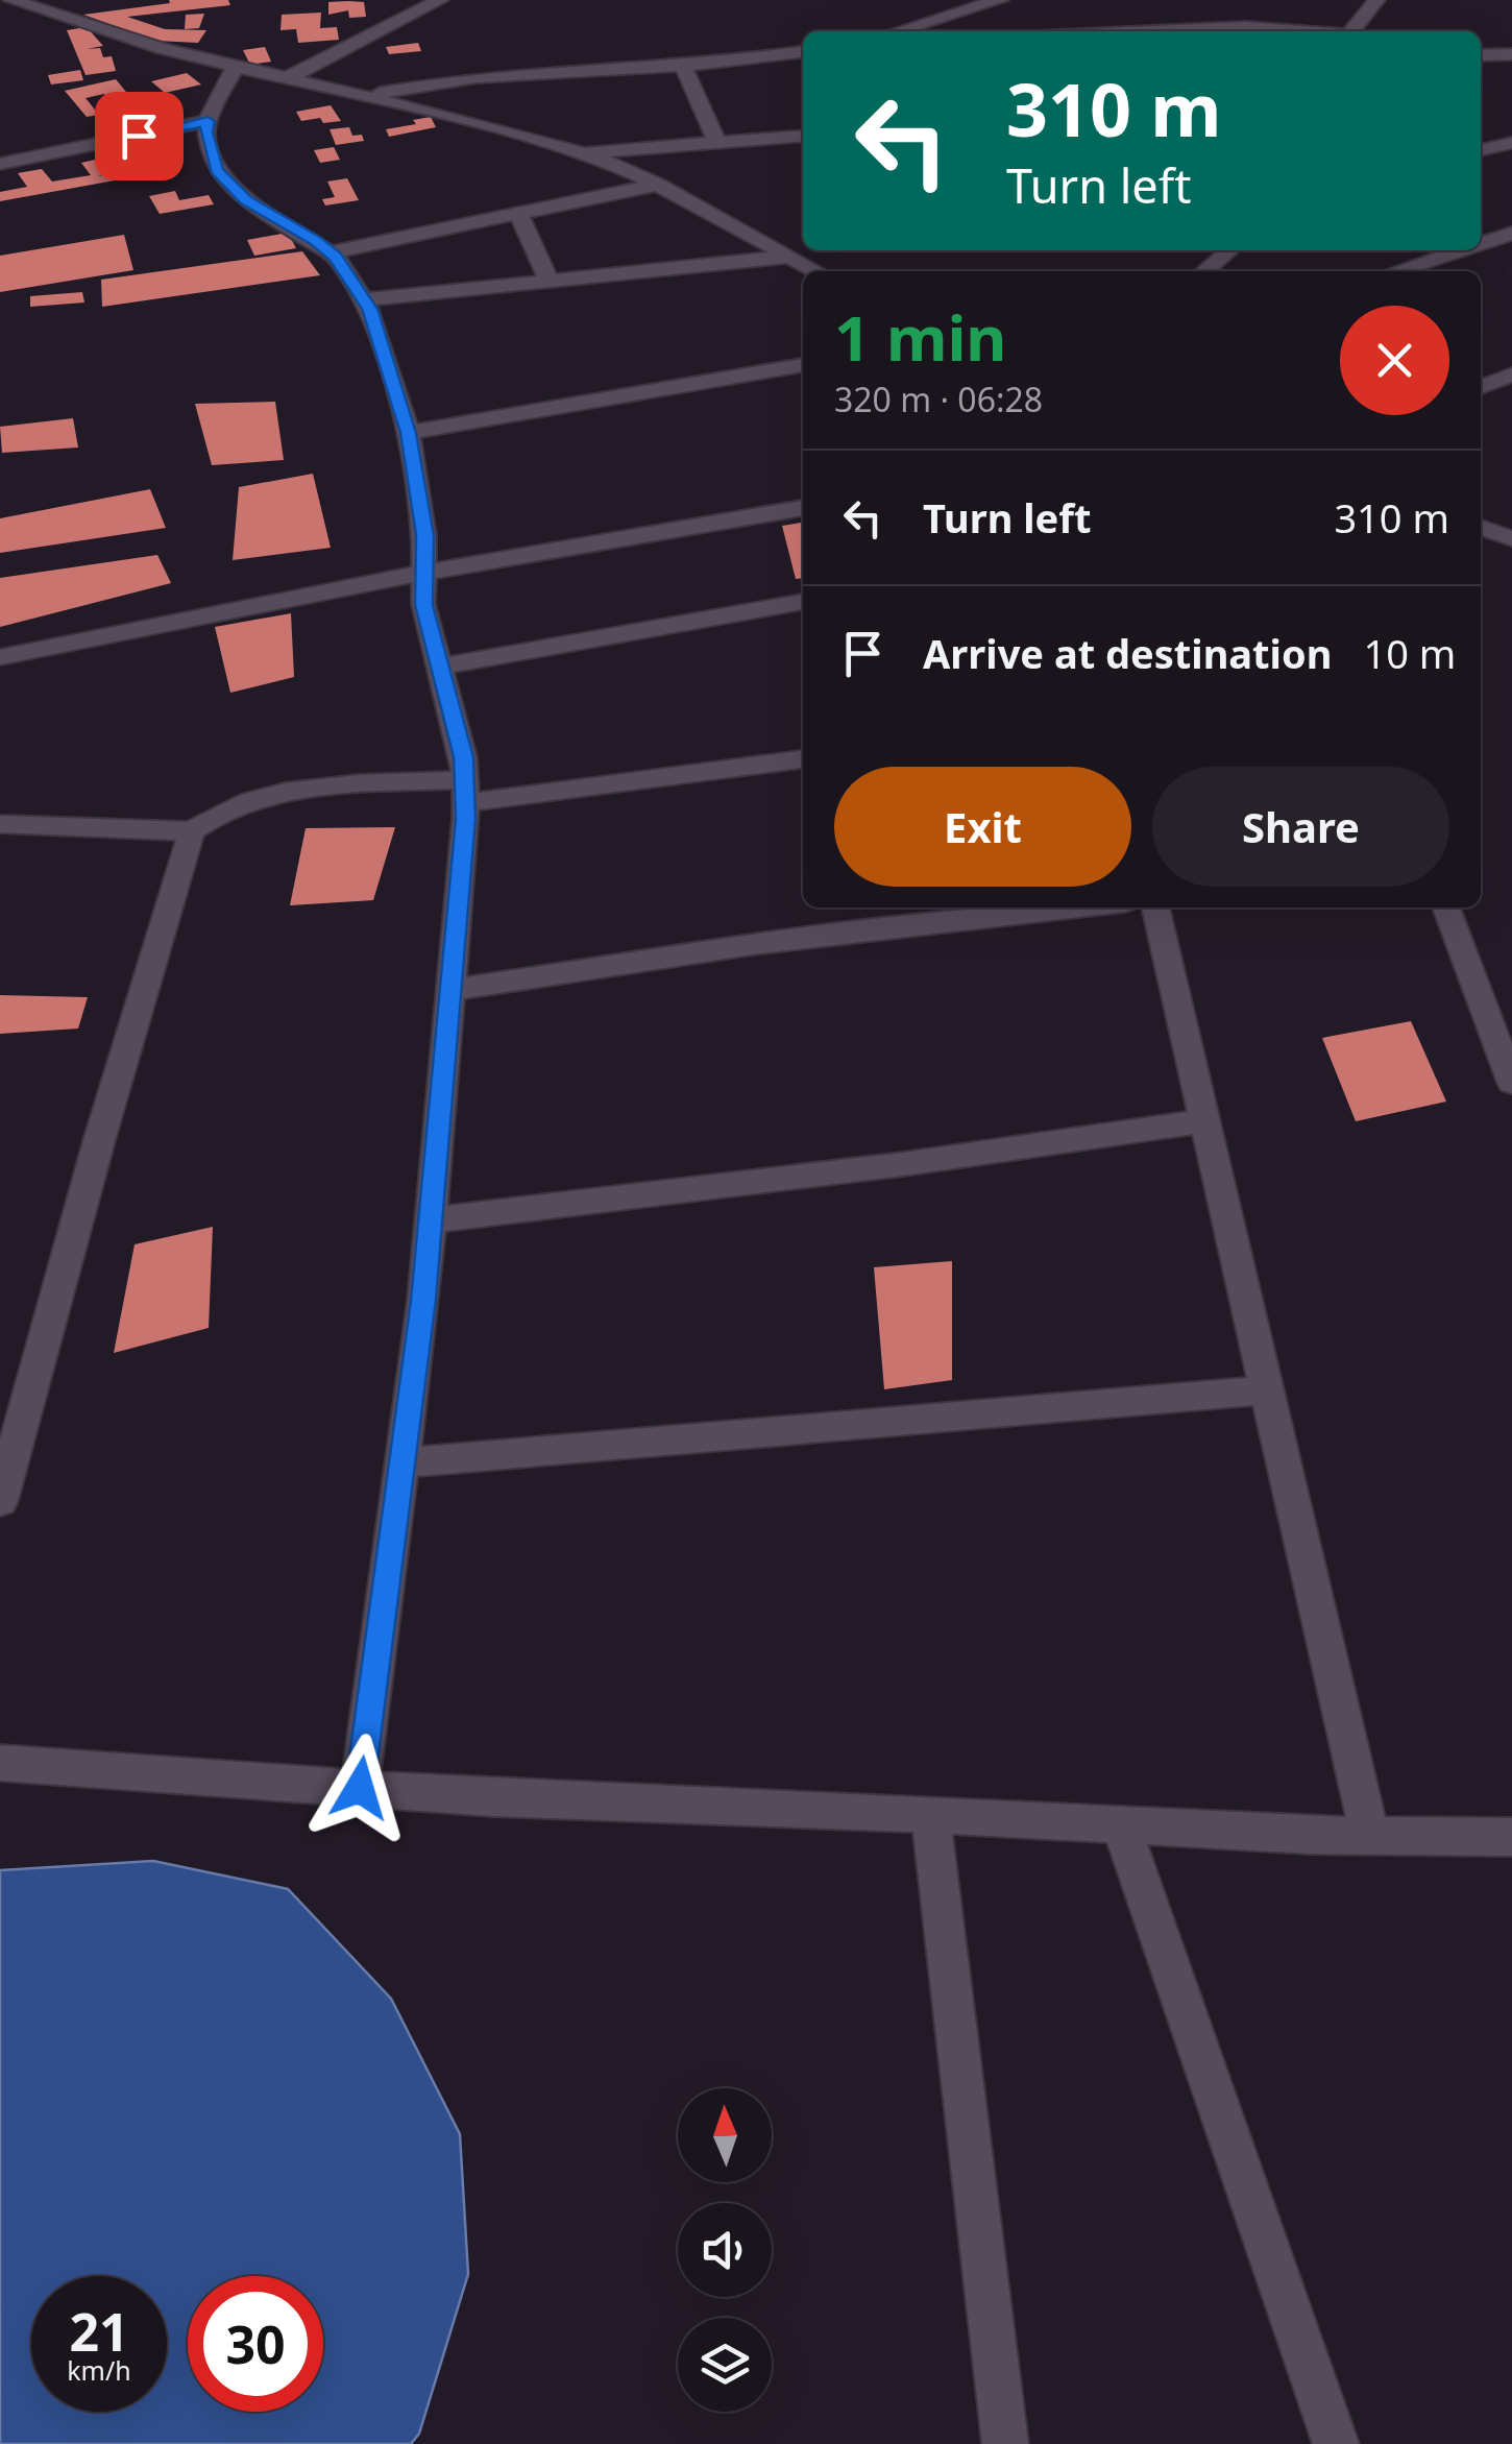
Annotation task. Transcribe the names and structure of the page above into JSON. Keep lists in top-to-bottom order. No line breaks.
{"north":"top","page":{"turn":["310 m","Turn left"],"heading":["1 min","320 m · 06:28"],"list":[{"name":"Turn left","value":"310 m"},{"name":"Arrive at destination","value":"10 m"}],"buttons":["Exit","Share"],"speed":"21 km/h","limit":"30"}}
